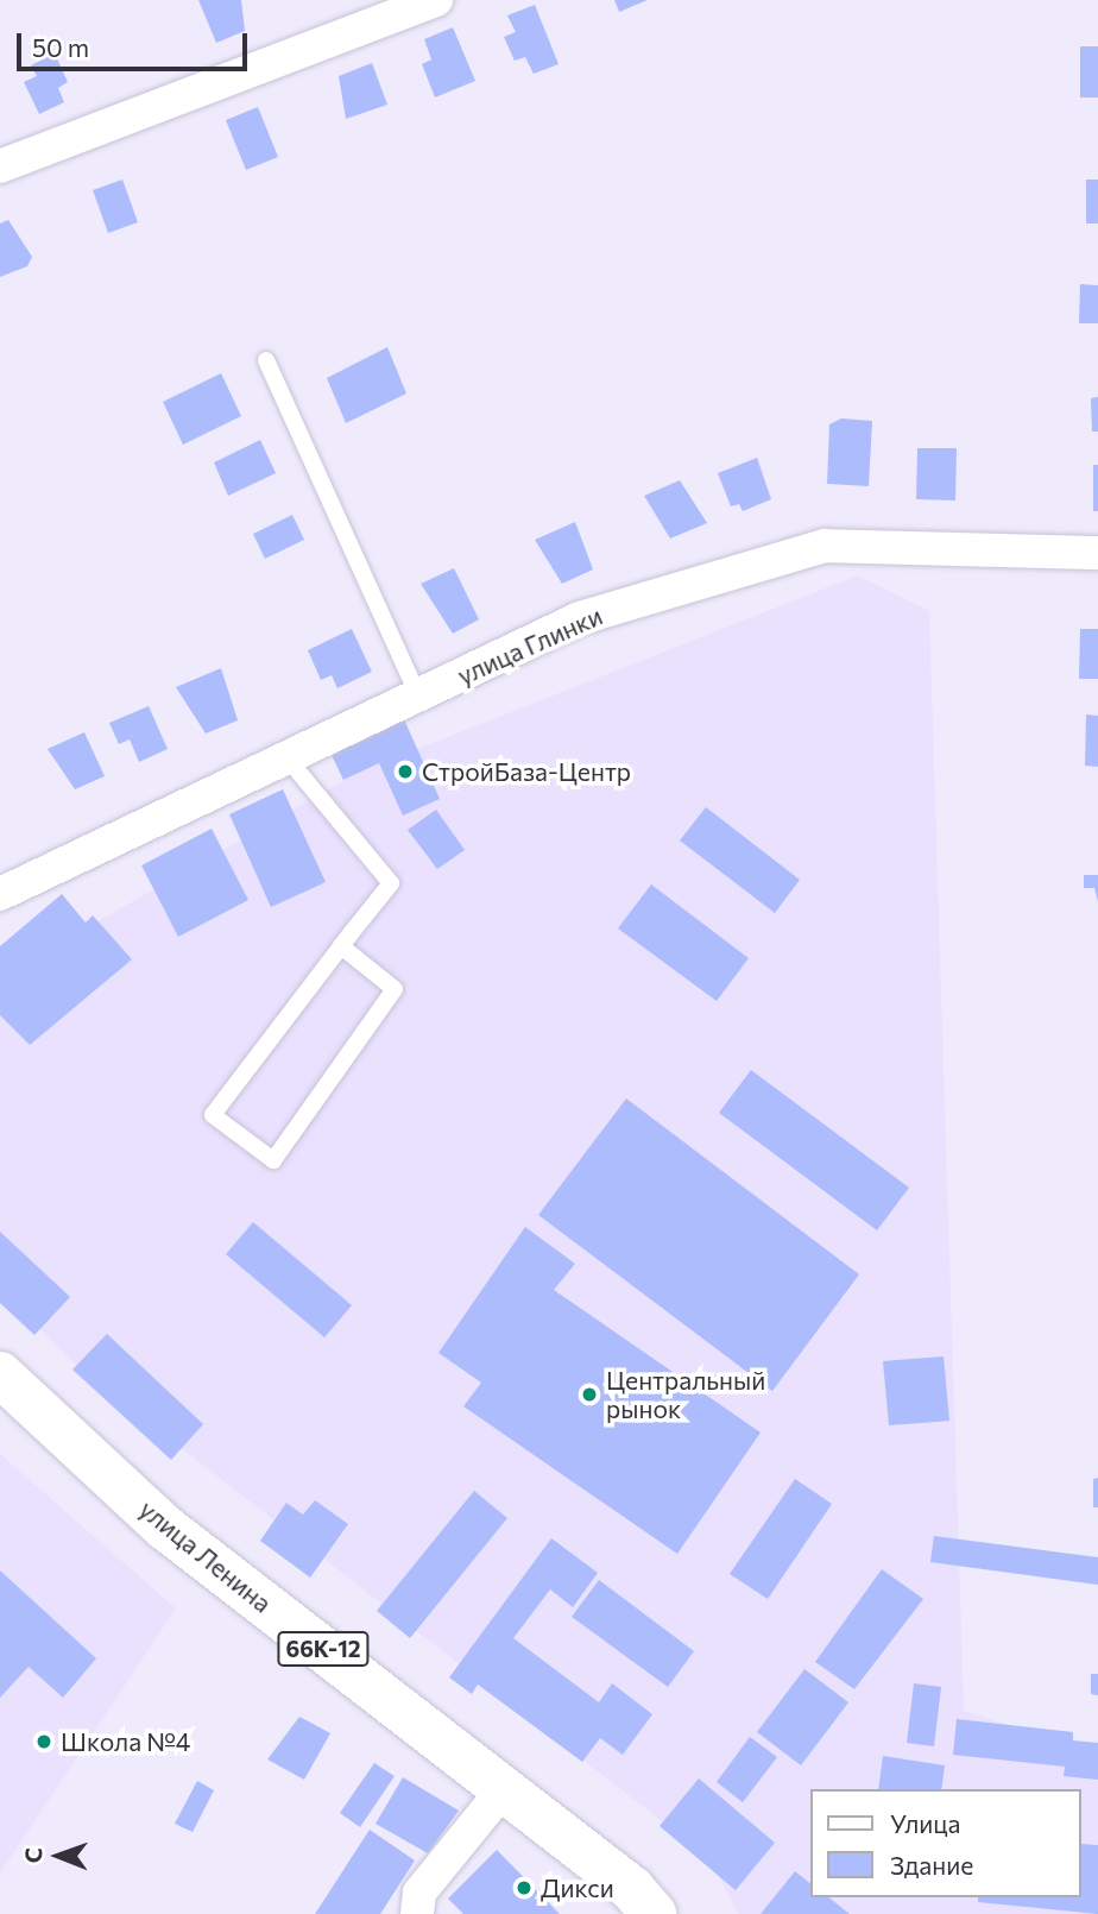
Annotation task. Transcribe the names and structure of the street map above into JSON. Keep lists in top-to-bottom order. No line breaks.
{"streets":{"main road":["улица Ленина","66К-12"],"street":["улица Глинки"]},"places":["СтройБаза-Центр","Центральный рынок","Школа №4","Дикси"],"legend":["Улица","Здание"],"scale_bar":"50 m","north":"left"}
